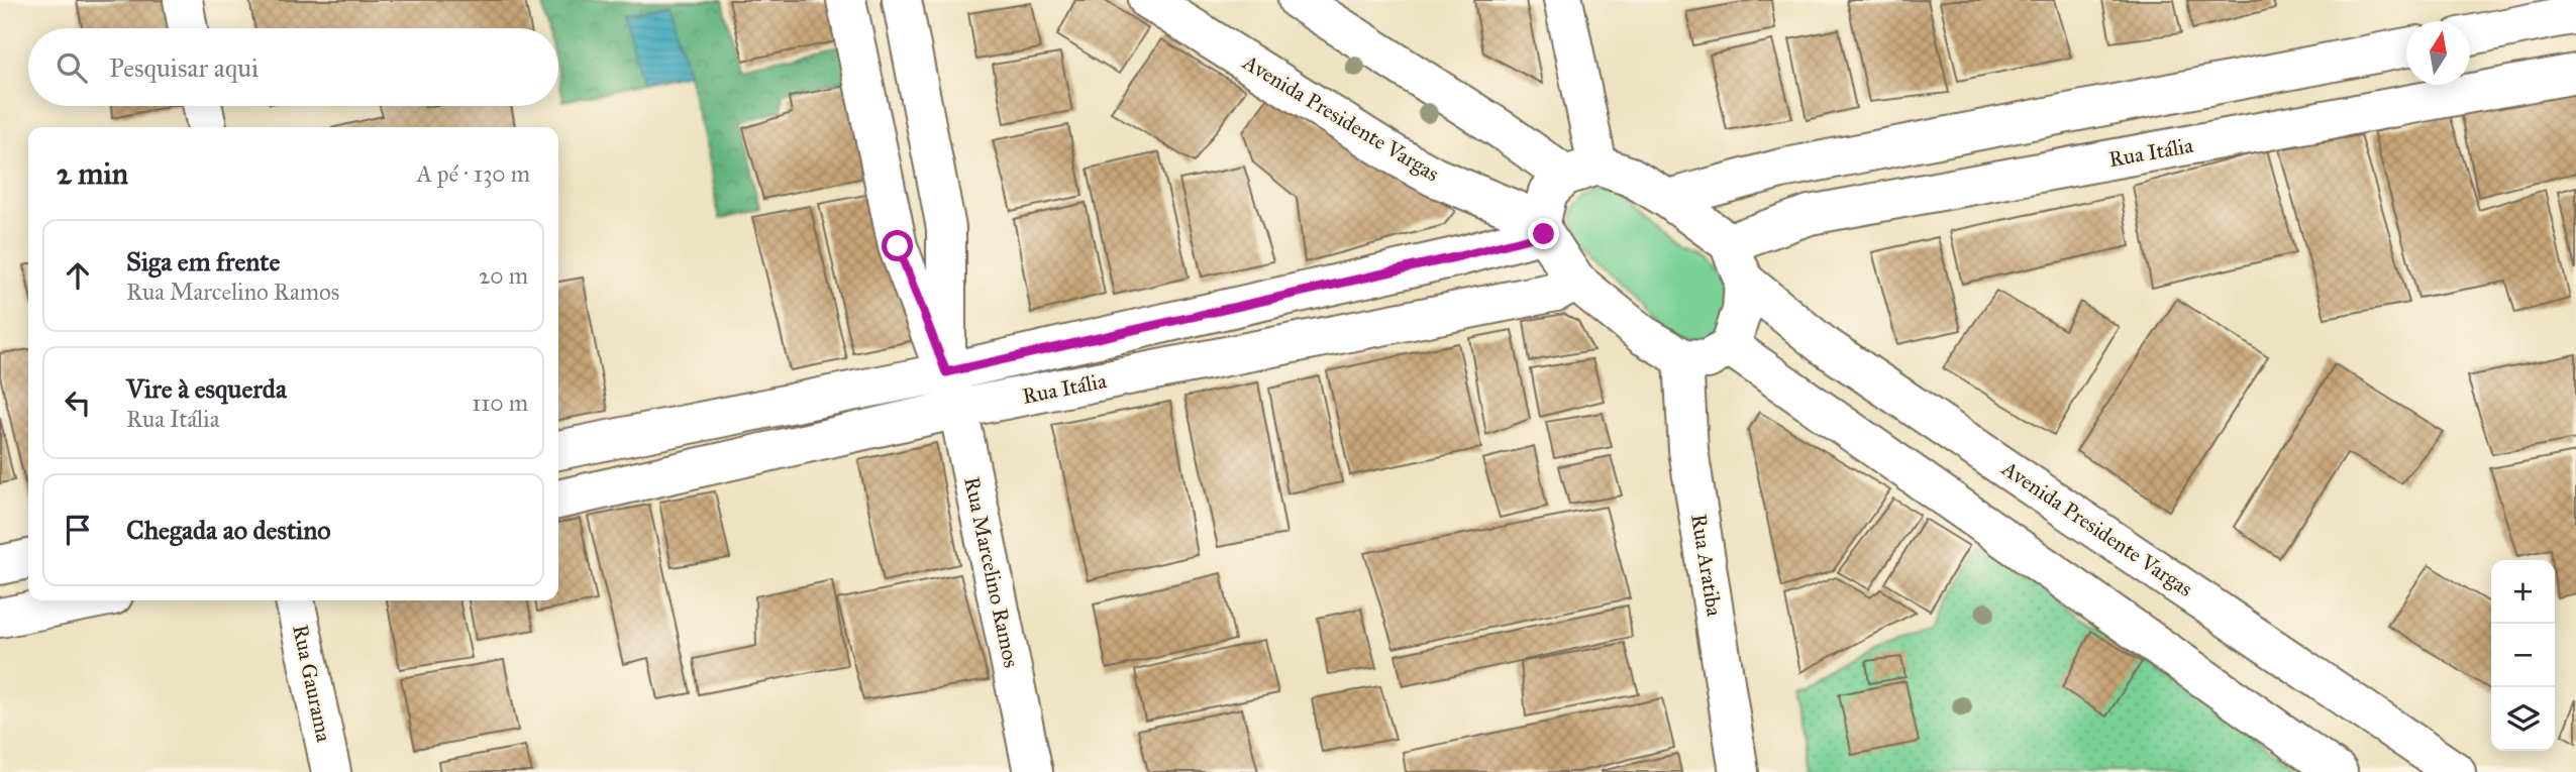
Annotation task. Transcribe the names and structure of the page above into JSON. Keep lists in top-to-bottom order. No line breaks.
{"streets":{"main road":["Avenida Presidente Vargas","Rua Itália","Rua Aratiba","Rua Marcelino Ramos","Rua Gaurama"]},"crossings":[["Avenida Presidente Vargas","Rua Itália"],["Rua Itália","Rua Marcelino Ramos"]],"north":"top","page":{"search":"Pesquisar aqui","heading":["2 min","A pé · 130 m"],"list":[["Siga em frente","Rua Marcelino Ramos","20 m"],["Vire à esquerda","Rua Itália","110 m"],"Chegada ao destino"],"map_buttons":["+","−"]}}
